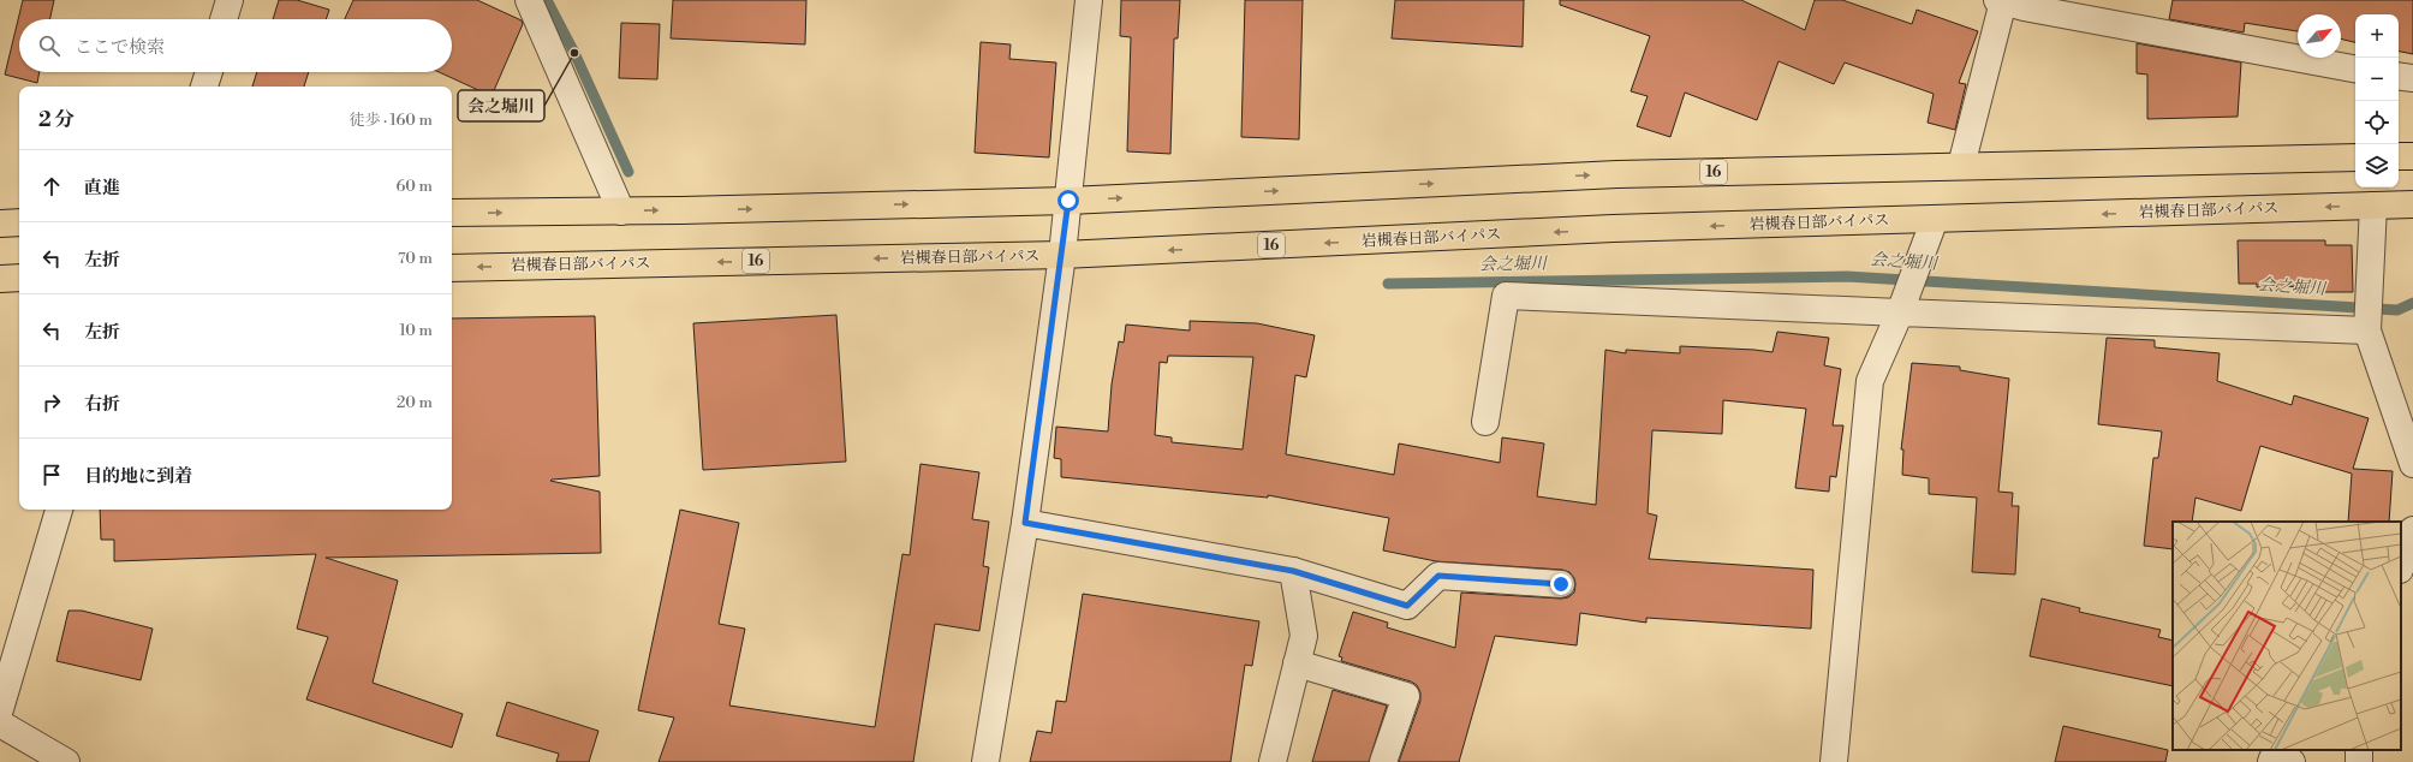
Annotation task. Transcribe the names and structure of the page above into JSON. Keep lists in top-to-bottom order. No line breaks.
{"streets":{"highway":["16","岩槻春日部バイパス"]},"water":["会之堀川"],"places":["会之堀川"],"north":"top right","page":{"map_buttons":["+","−"],"search":"ここで検索","heading":["2 分","徒歩 · 160 m"],"list":[["直進","60 m"],["左折","70 m"],["左折","10 m"],["右折","20 m"],"目的地に到着"]}}
